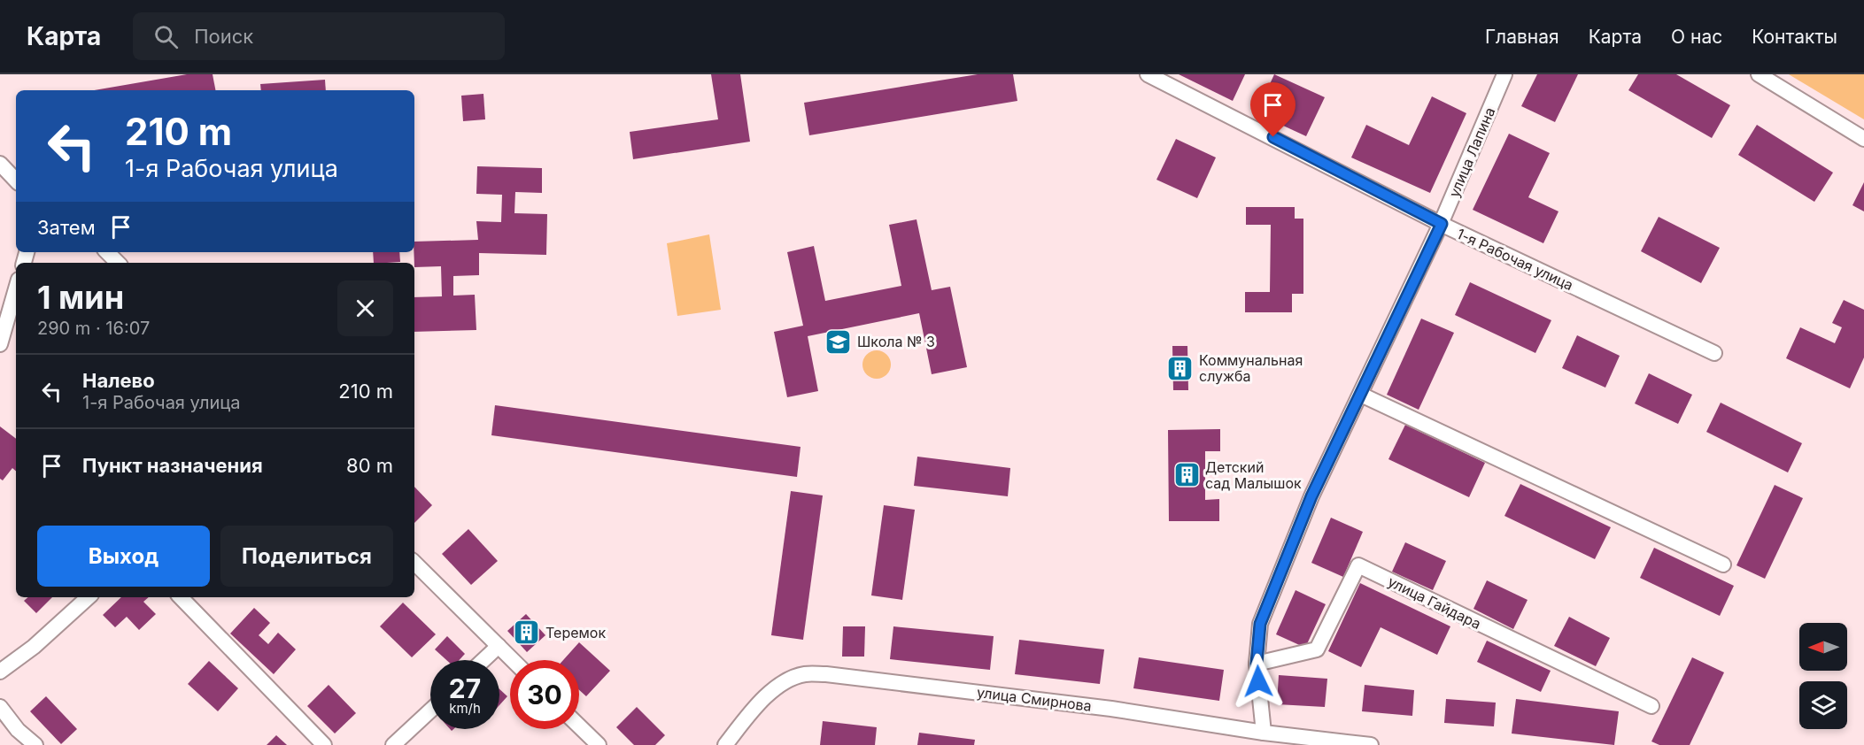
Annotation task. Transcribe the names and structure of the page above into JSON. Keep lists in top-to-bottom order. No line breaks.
{"streets":{"street":["улица Лапина","1-я Рабочая улица","улица Гайдара","улица Смирнова"]},"crossings":[["улица Лапина","1-я Рабочая улица"],["улица Лапина","улица Гайдара"],["улица Лапина","улица Смирнова"]],"places":{"school or university":["Школа № 3"],"building":["Коммунальная служба","Детский сад Малышок","Теремок"]},"north":"left","page":{"header":"Карта","search":"Поиск","nav":["Главная","Карта","О нас","Контакты"],"turn":["210 m","1-я Рабочая улица"],"then":"Затем","heading":["1 мин","290 m · 16:07"],"list":[{"name":"Налево","note":"1-я Рабочая улица","value":"210 m"},{"name":"Пункт назначения","value":"80 m"}],"buttons":["Выход","Поделиться"],"speed":"27 km/h","limit":"30"}}
